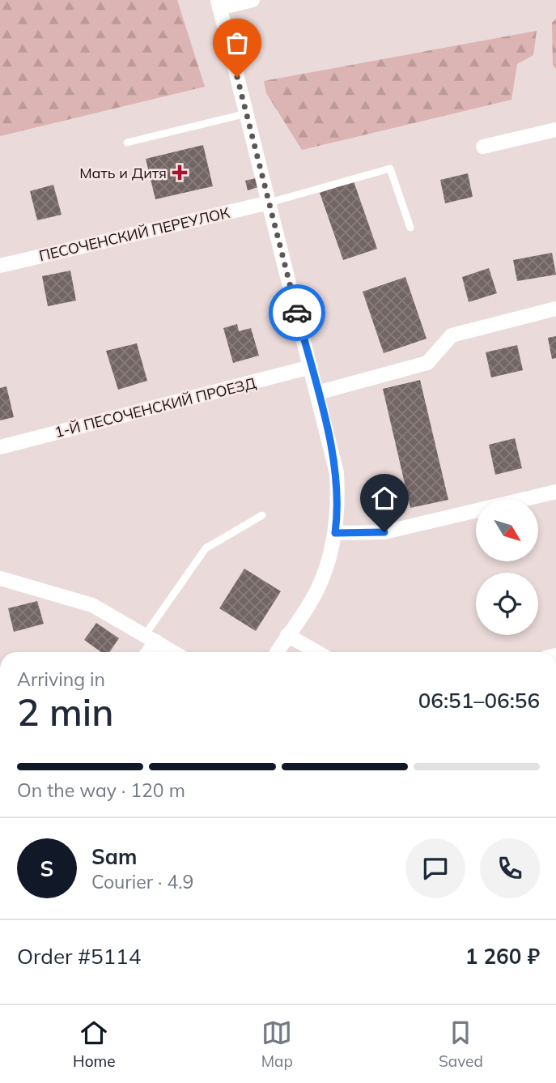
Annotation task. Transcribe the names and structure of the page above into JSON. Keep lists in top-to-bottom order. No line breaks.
{"streets":{"street":["ПЕСОЧЕНСКИЙ ПЕРЕУЛОК","1-Й ПЕСОЧЕНСКИЙ ПРОЕЗД"]},"places":{"health":["Мать и Дитя"]},"north":"bottom right","page":{"heading":["2 min","Arriving in","06:51–06:56"],"panel":["Sam","Courier · 4.9","Order #5114","1 260 ₽"],"bar":"On the way · 120 m","round":"S","tabs":["Home","Map","Saved"]}}
